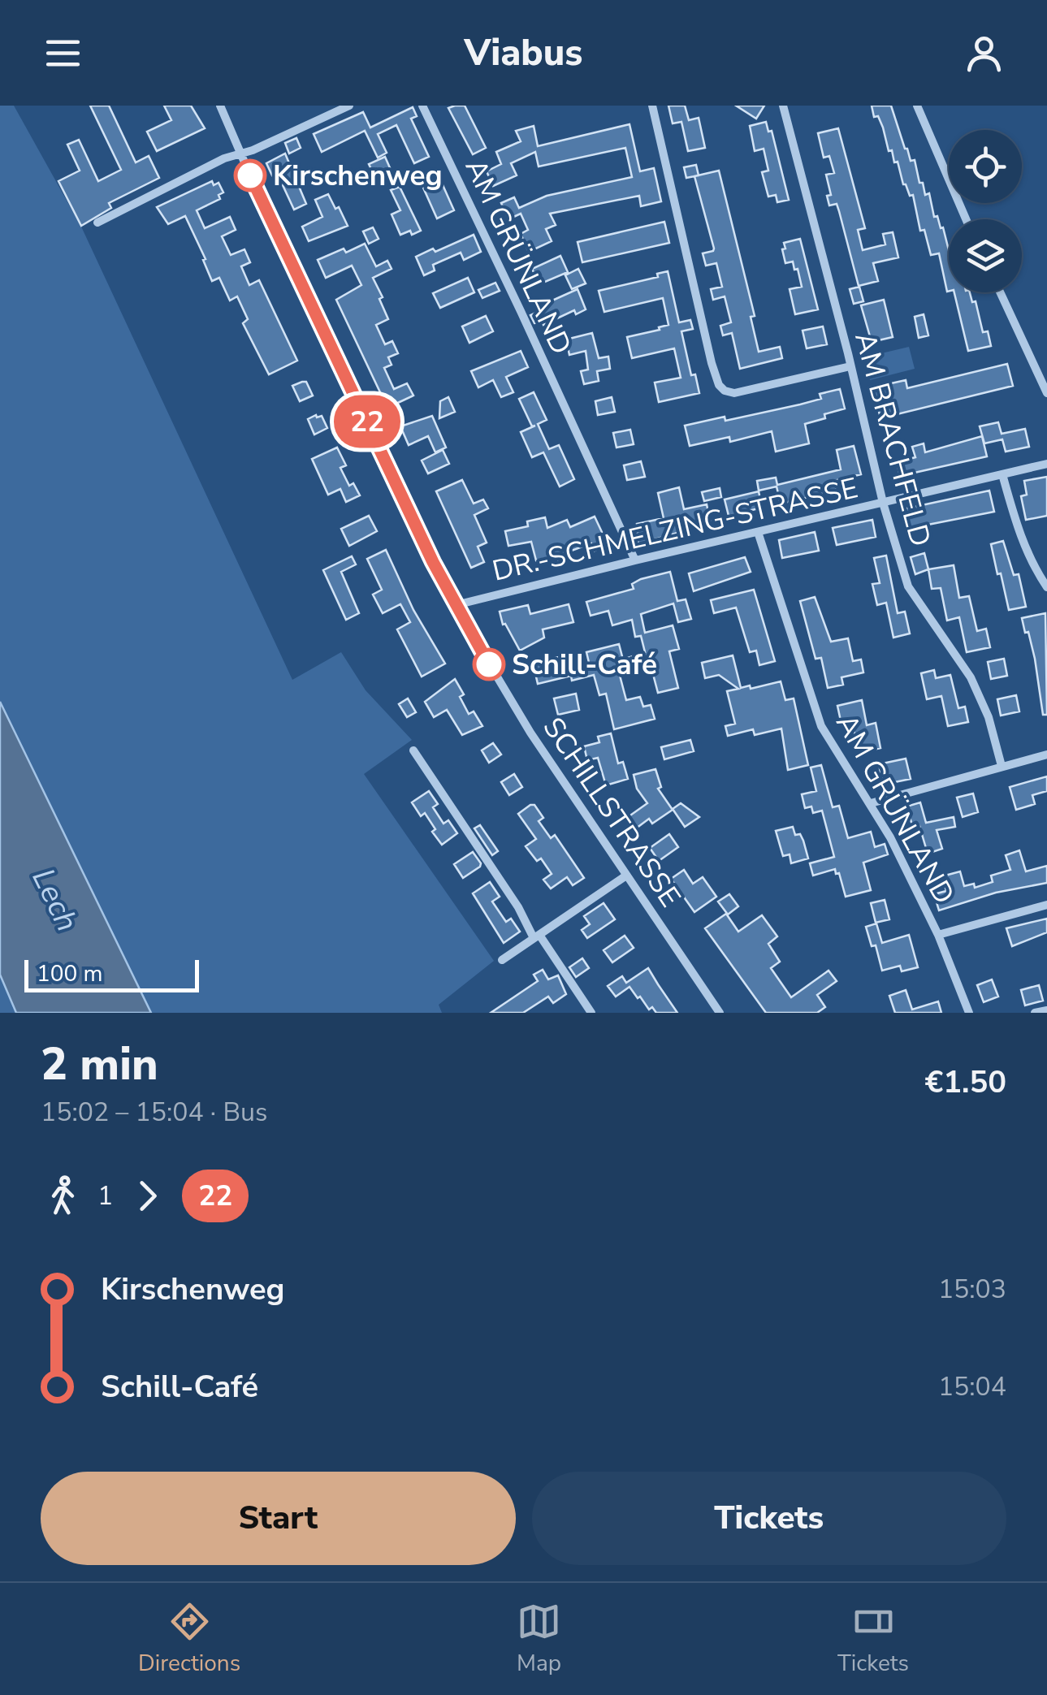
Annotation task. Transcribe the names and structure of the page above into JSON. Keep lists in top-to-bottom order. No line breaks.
{"streets":{"street":["AM GRÜNLAND","AM BRACHFELD","DR.-SCHMELZING-STRASSE","SCHILLSTRASSE"]},"crossings":[["AM GRÜNLAND","DR.-SCHMELZING-STRASSE"],["AM BRACHFELD","DR.-SCHMELZING-STRASSE"],["DR.-SCHMELZING-STRASSE","SCHILLSTRASSE"]],"water":["Lech"],"places":["Kirschenweg","Schill-Café"],"lines":["bus line 22"],"scale_bar":"100 m","page":{"header":"Viabus","on_map":"22","scale":"100 m","heading":["2 min","15:02 – 15:04 · Bus","€1.50"],"legs":["1","22"],"list":[{"name":"Kirschenweg","value":"15:03"},{"name":"Schill-Café","value":"15:04"}],"buttons":["Start","Tickets"],"tabs":["Directions","Map","Tickets"]}}
